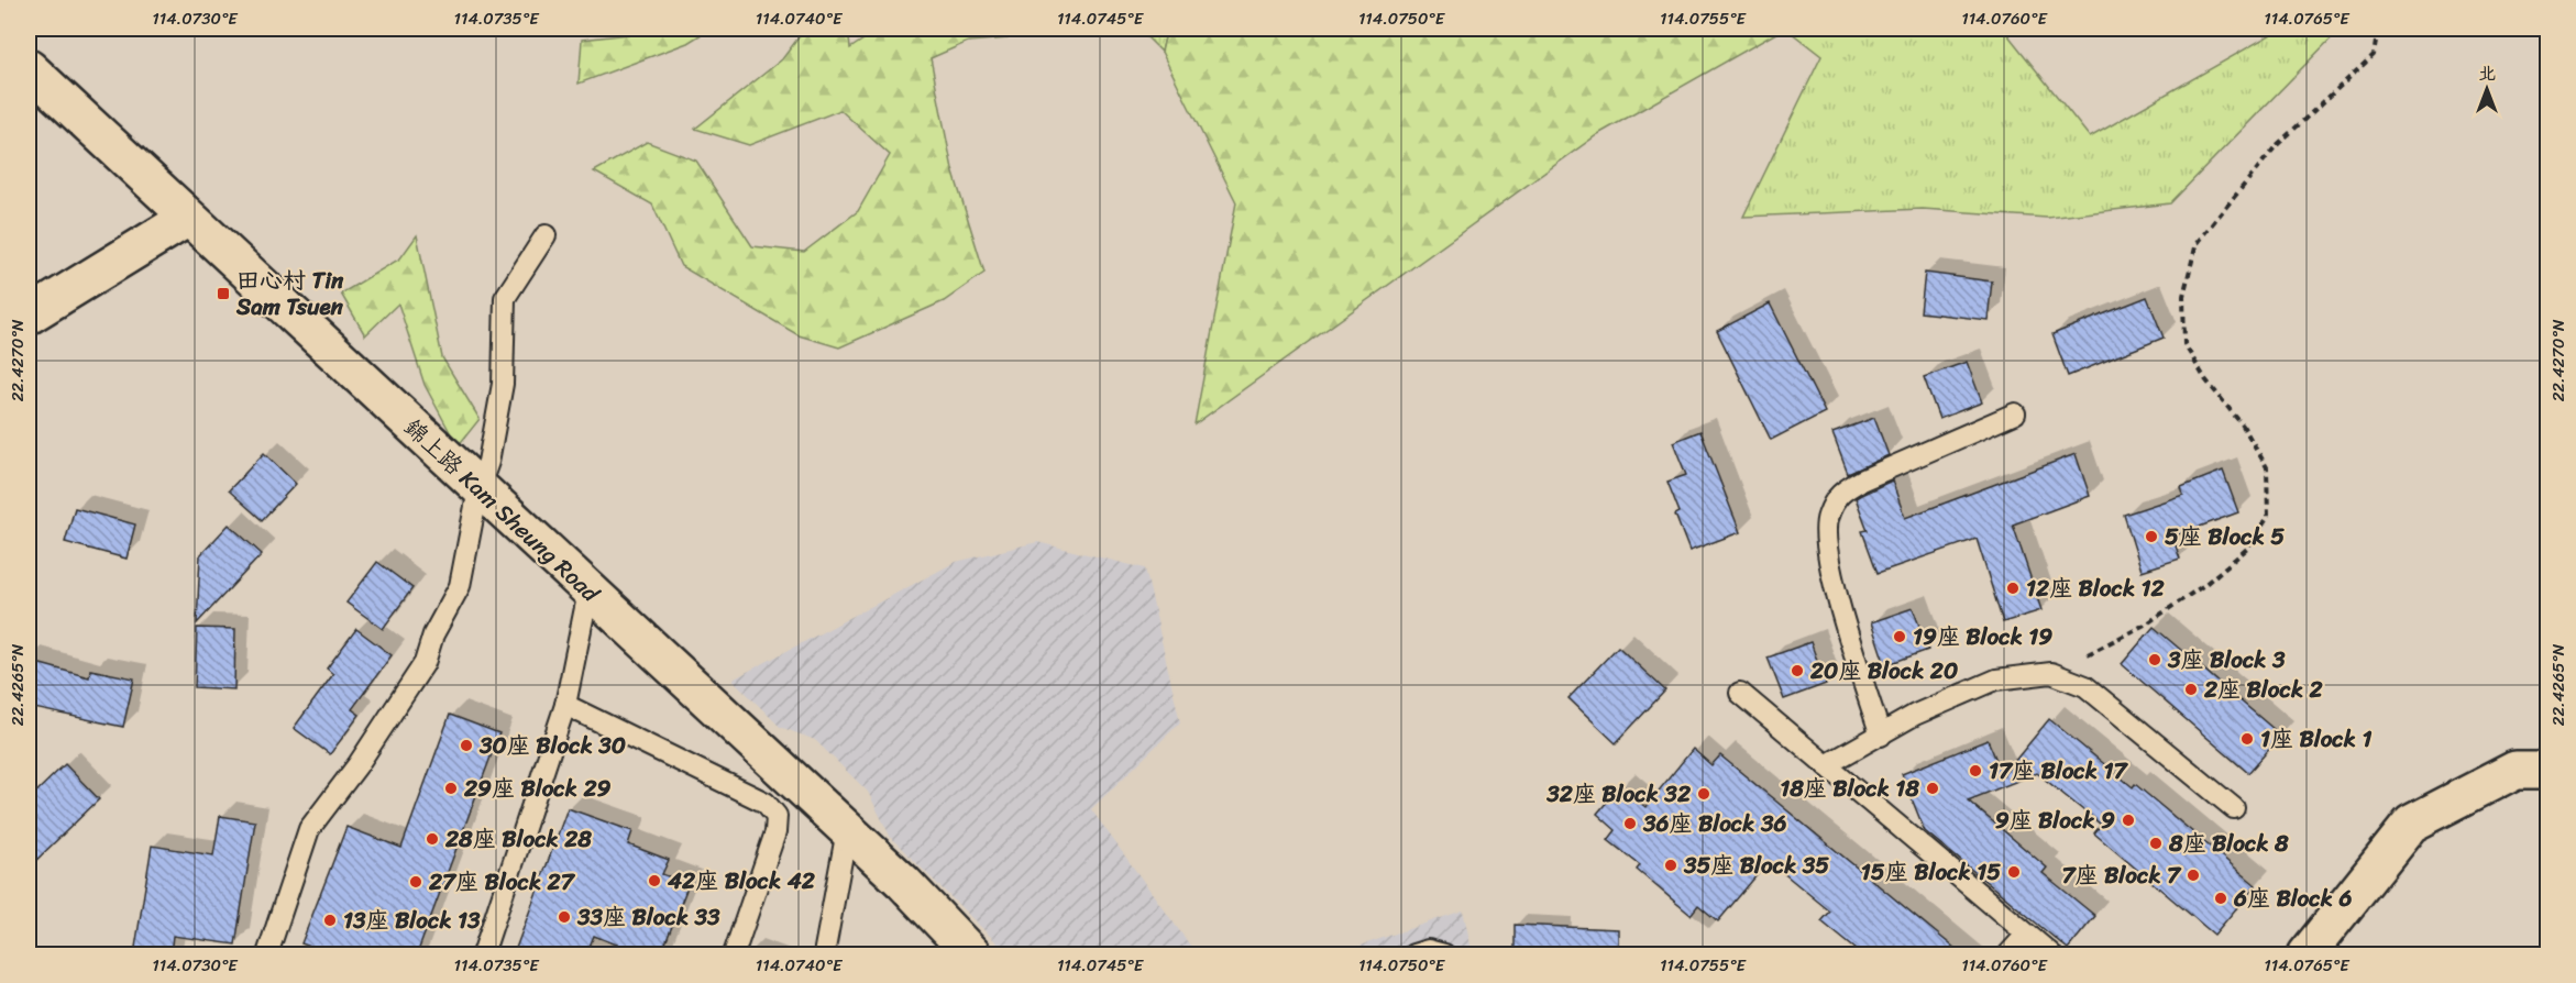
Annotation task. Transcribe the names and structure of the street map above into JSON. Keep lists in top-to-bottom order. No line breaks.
{"streets":{"main road":["錦上路 Kam Sheung Road"]},"places":{"transit":["田心村 Tin Sam Tsuen"],"other":["5座 Block 5","12座 Block 12","19座 Block 19","3座 Block 3","20座 Block 20","2座 Block 2","1座 Block 1","30座 Block 30","17座 Block 17","29座 Block 29","18座 Block 18","32座 Block 32","9座 Block 9","36座 Block 36","28座 Block 28","8座 Block 8","35座 Block 35","15座 Block 15","7座 Block 7","42座 Block 42","27座 Block 27","6座 Block 6","33座 Block 33","13座 Block 13"]},"north":"top","coordinates":["114.0730°E","114.0735°E","114.0740°E","114.0745°E","114.0750°E","114.0755°E","114.0760°E","114.0765°E","22.4270°N","22.4265°N"]}
